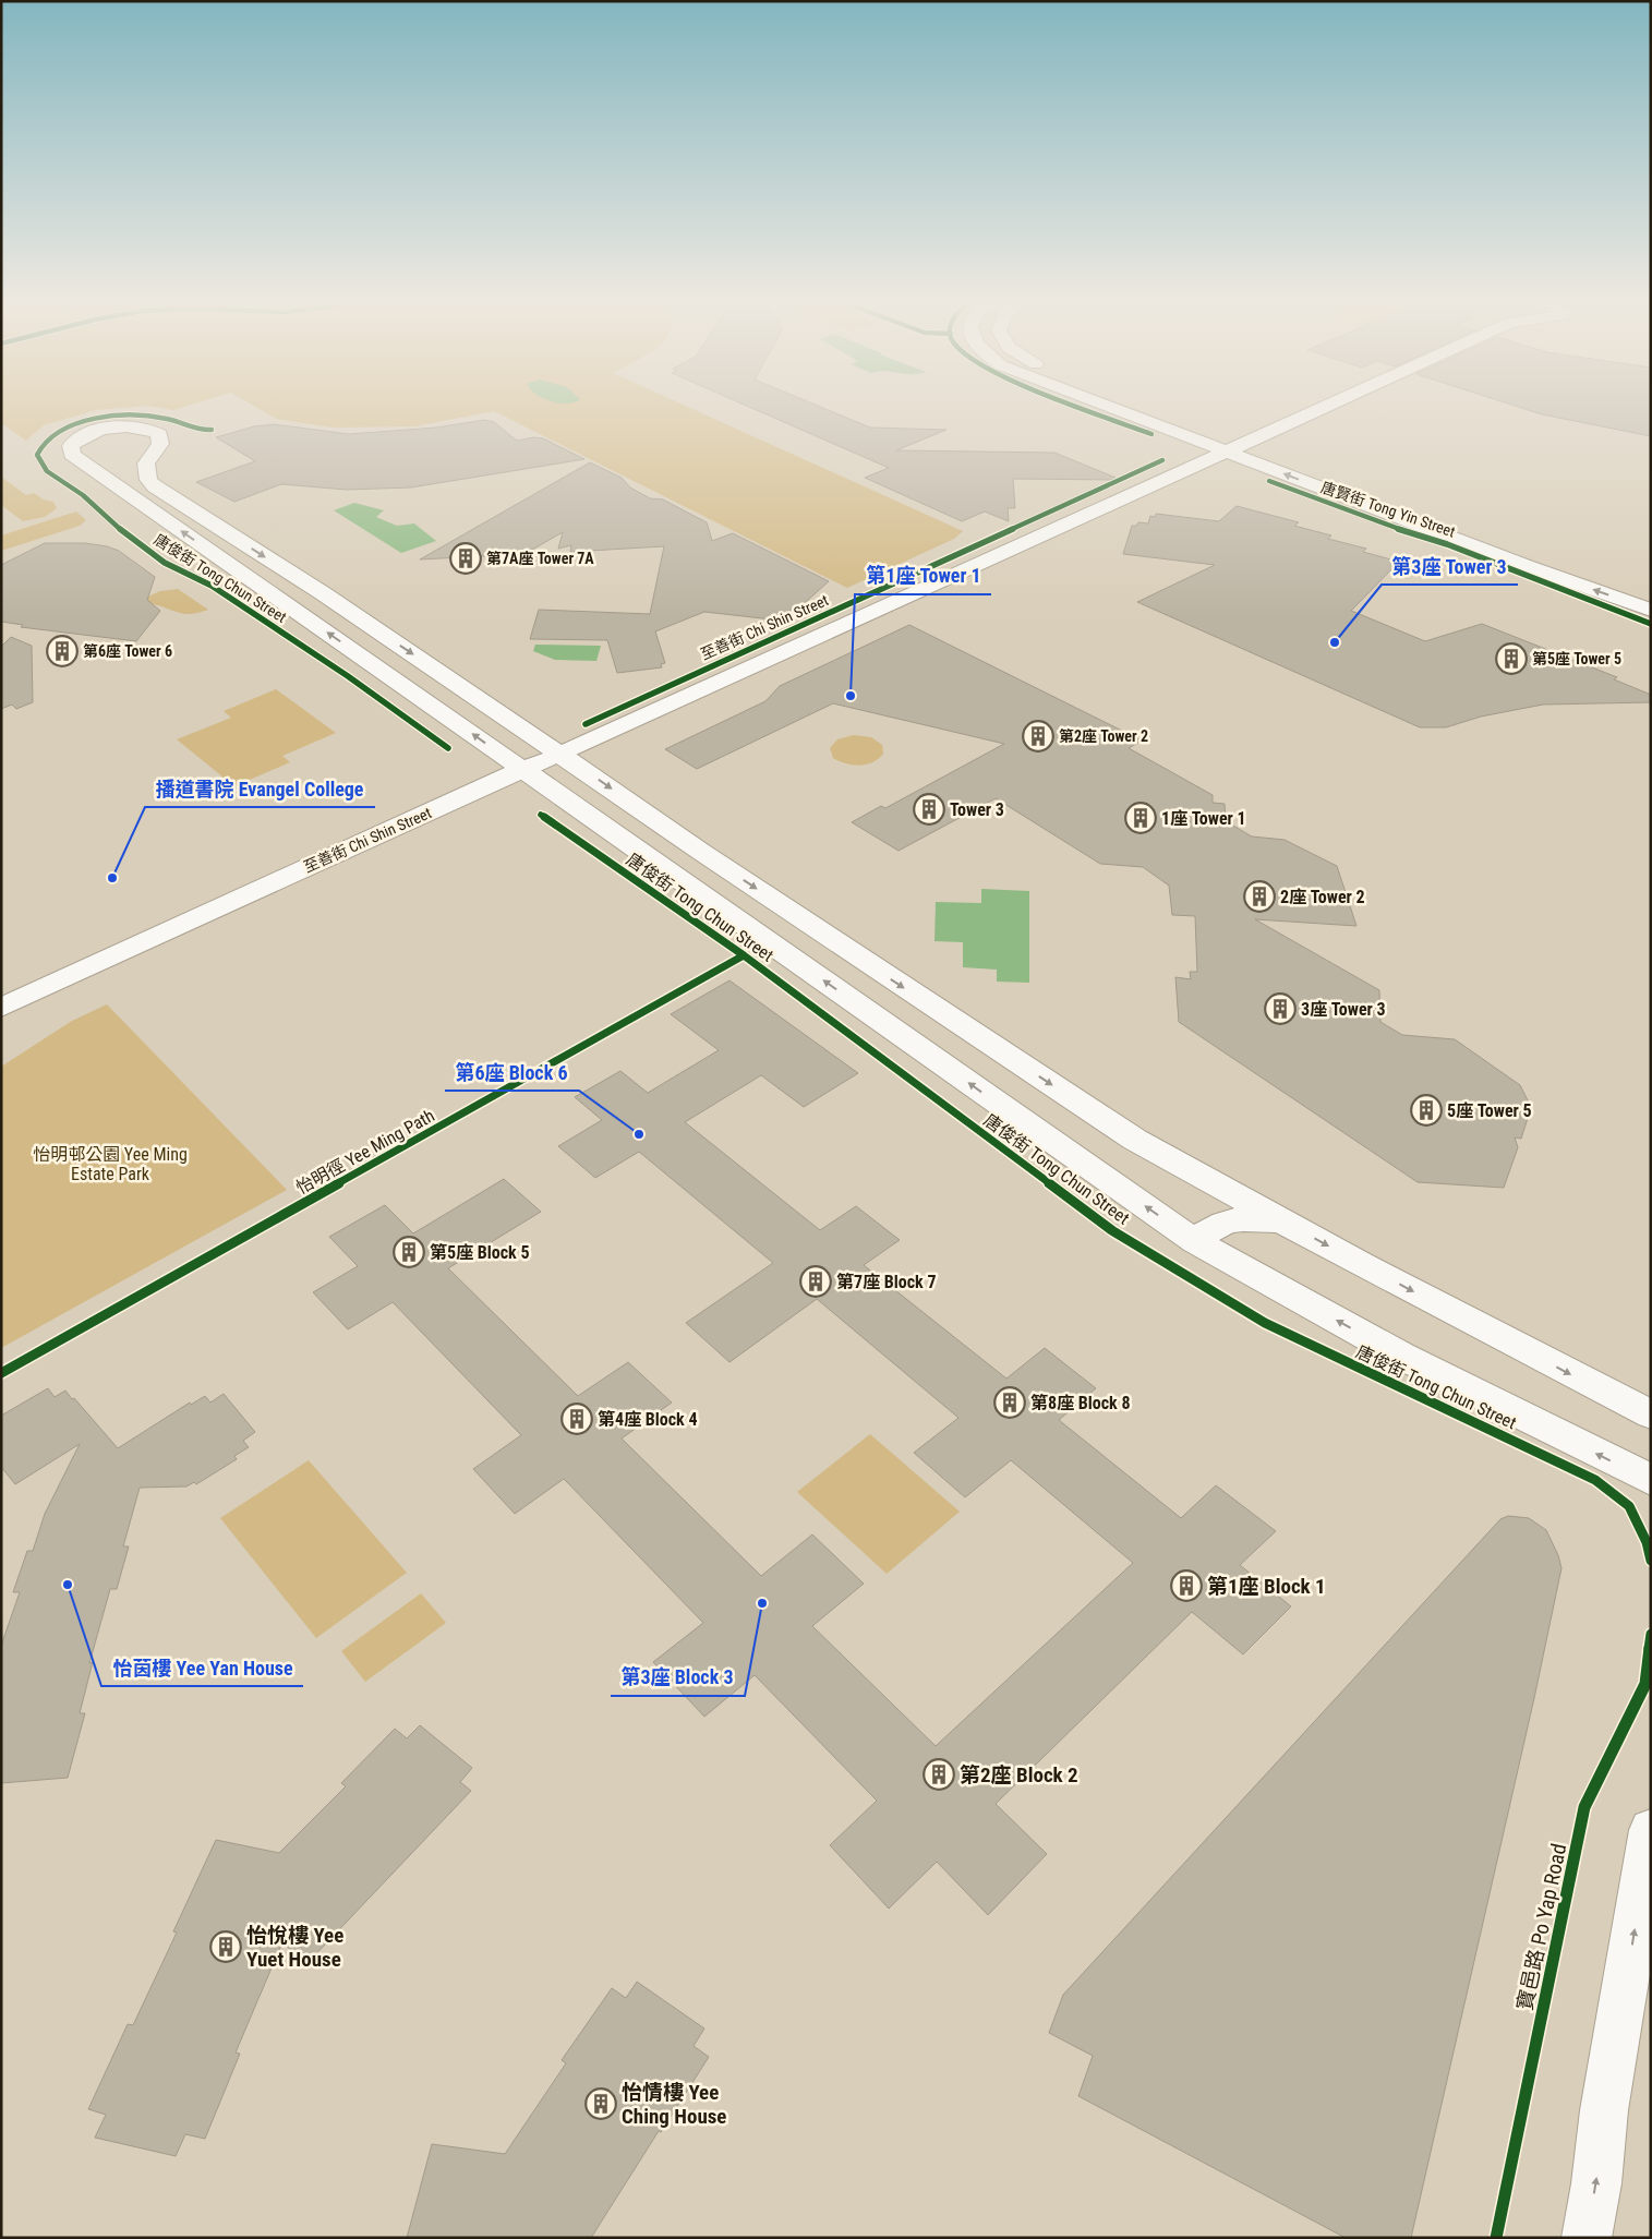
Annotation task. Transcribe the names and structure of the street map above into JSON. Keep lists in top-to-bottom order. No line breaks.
{"streets":{"street":["唐賢街 Tong Yin Street","唐俊街 Tong Chun Street","至善街 Chi Shin Street"],"cycle path":["怡明徑 Yee Ming Path","寶邑路 Po Yap Road"]},"crossings":[["唐賢街 Tong Yin Street","至善街 Chi Shin Street"],["唐俊街 Tong Chun Street","至善街 Chi Shin Street"]],"parks":["怡明邨公園 Yee Ming Estate Park"],"places":{"building":["第7A座 Tower 7A","第6座 Tower 6","第5座 Tower 5","第2座 Tower 2","Tower 3","1座 Tower 1","2座 Tower 2","3座 Tower 3","5座 Tower 5","第5座 Block 5","第7座 Block 7","第8座 Block 8","第4座 Block 4","第1座 Block 1","第2座 Block 2","怡悅樓 Yee Yuet House","怡情樓 Yee Ching House"],"other":["第3座 Tower 3","第1座 Tower 1","播道書院 Evangel College","第6座 Block 6","怡茵樓 Yee Yan House","第3座 Block 3"]}}
